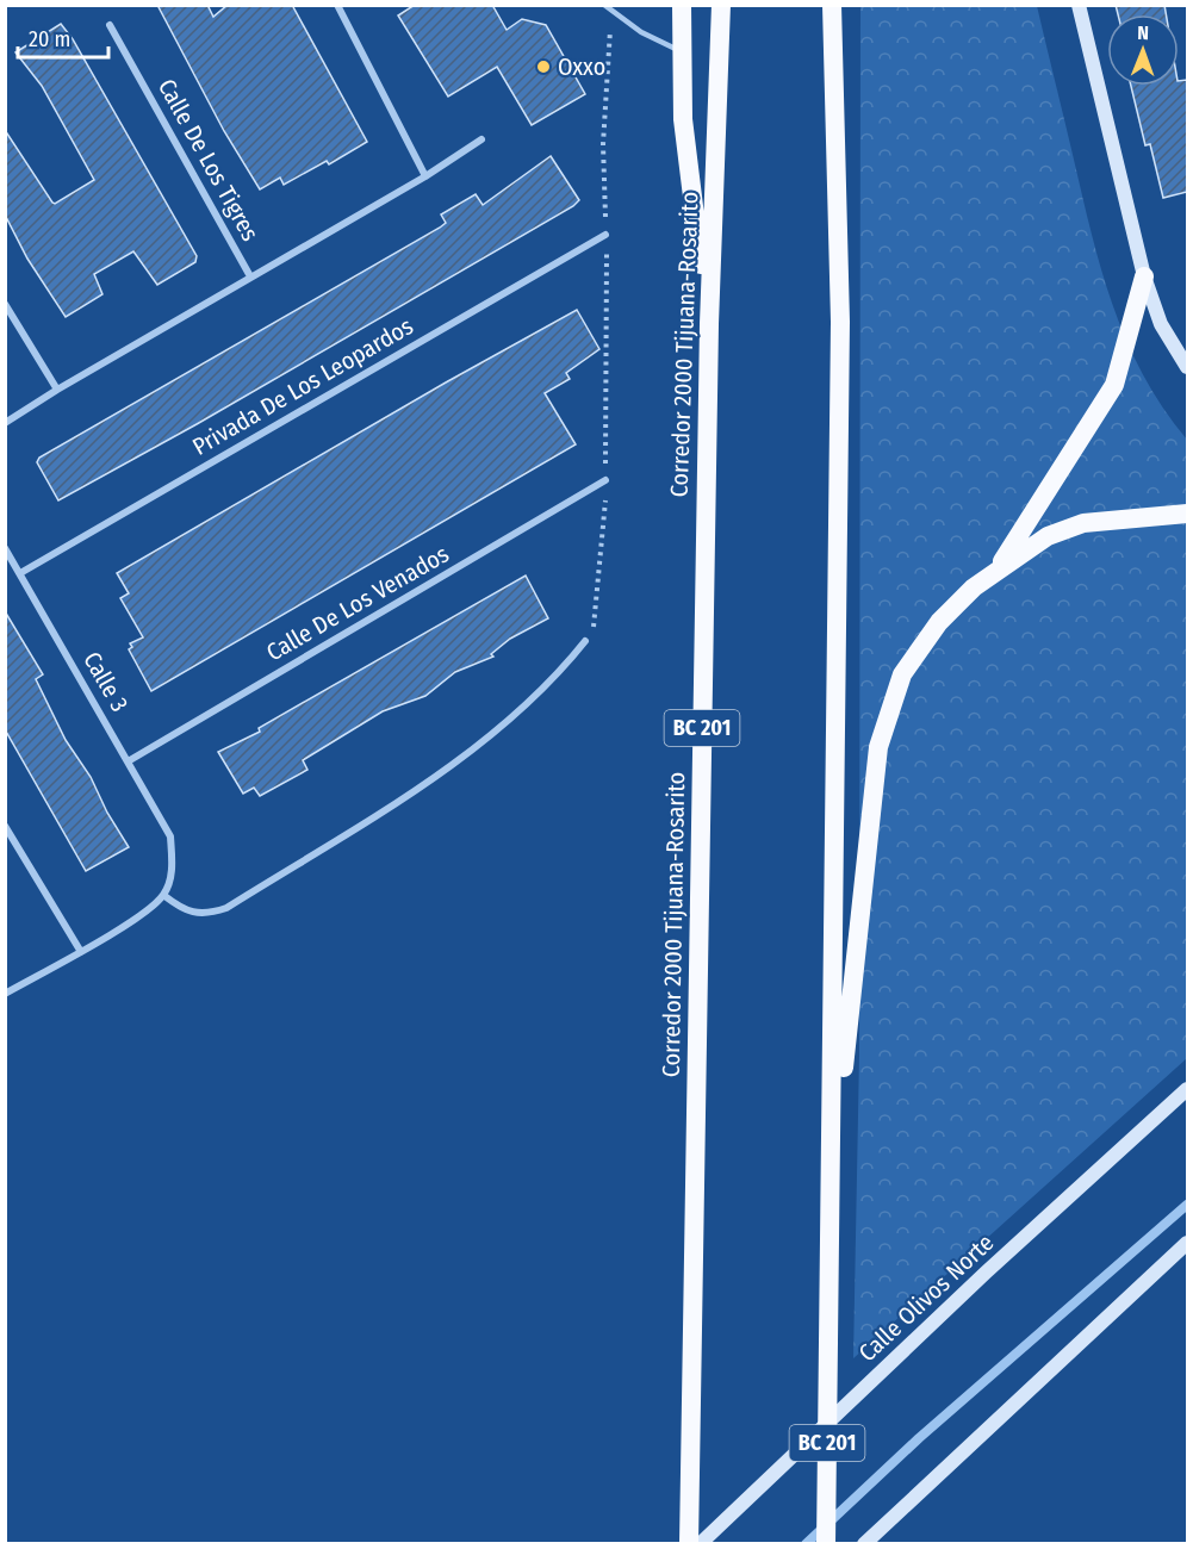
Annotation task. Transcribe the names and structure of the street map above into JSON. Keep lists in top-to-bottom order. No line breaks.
{"streets":{"highway":["Corredor 2000 Tijuana-Rosarito","BC 201"],"main road":["Calle Olivos Norte"],"street":["Calle De Los Tigres","Privada De Los Leopardos","Calle De Los Venados","Calle 3"]},"crossings":[["Privada De Los Leopardos","Calle 3"],["Calle De Los Venados","Calle 3"]],"places":["Oxxo"],"scale_bar":"20 m","north":"top"}
